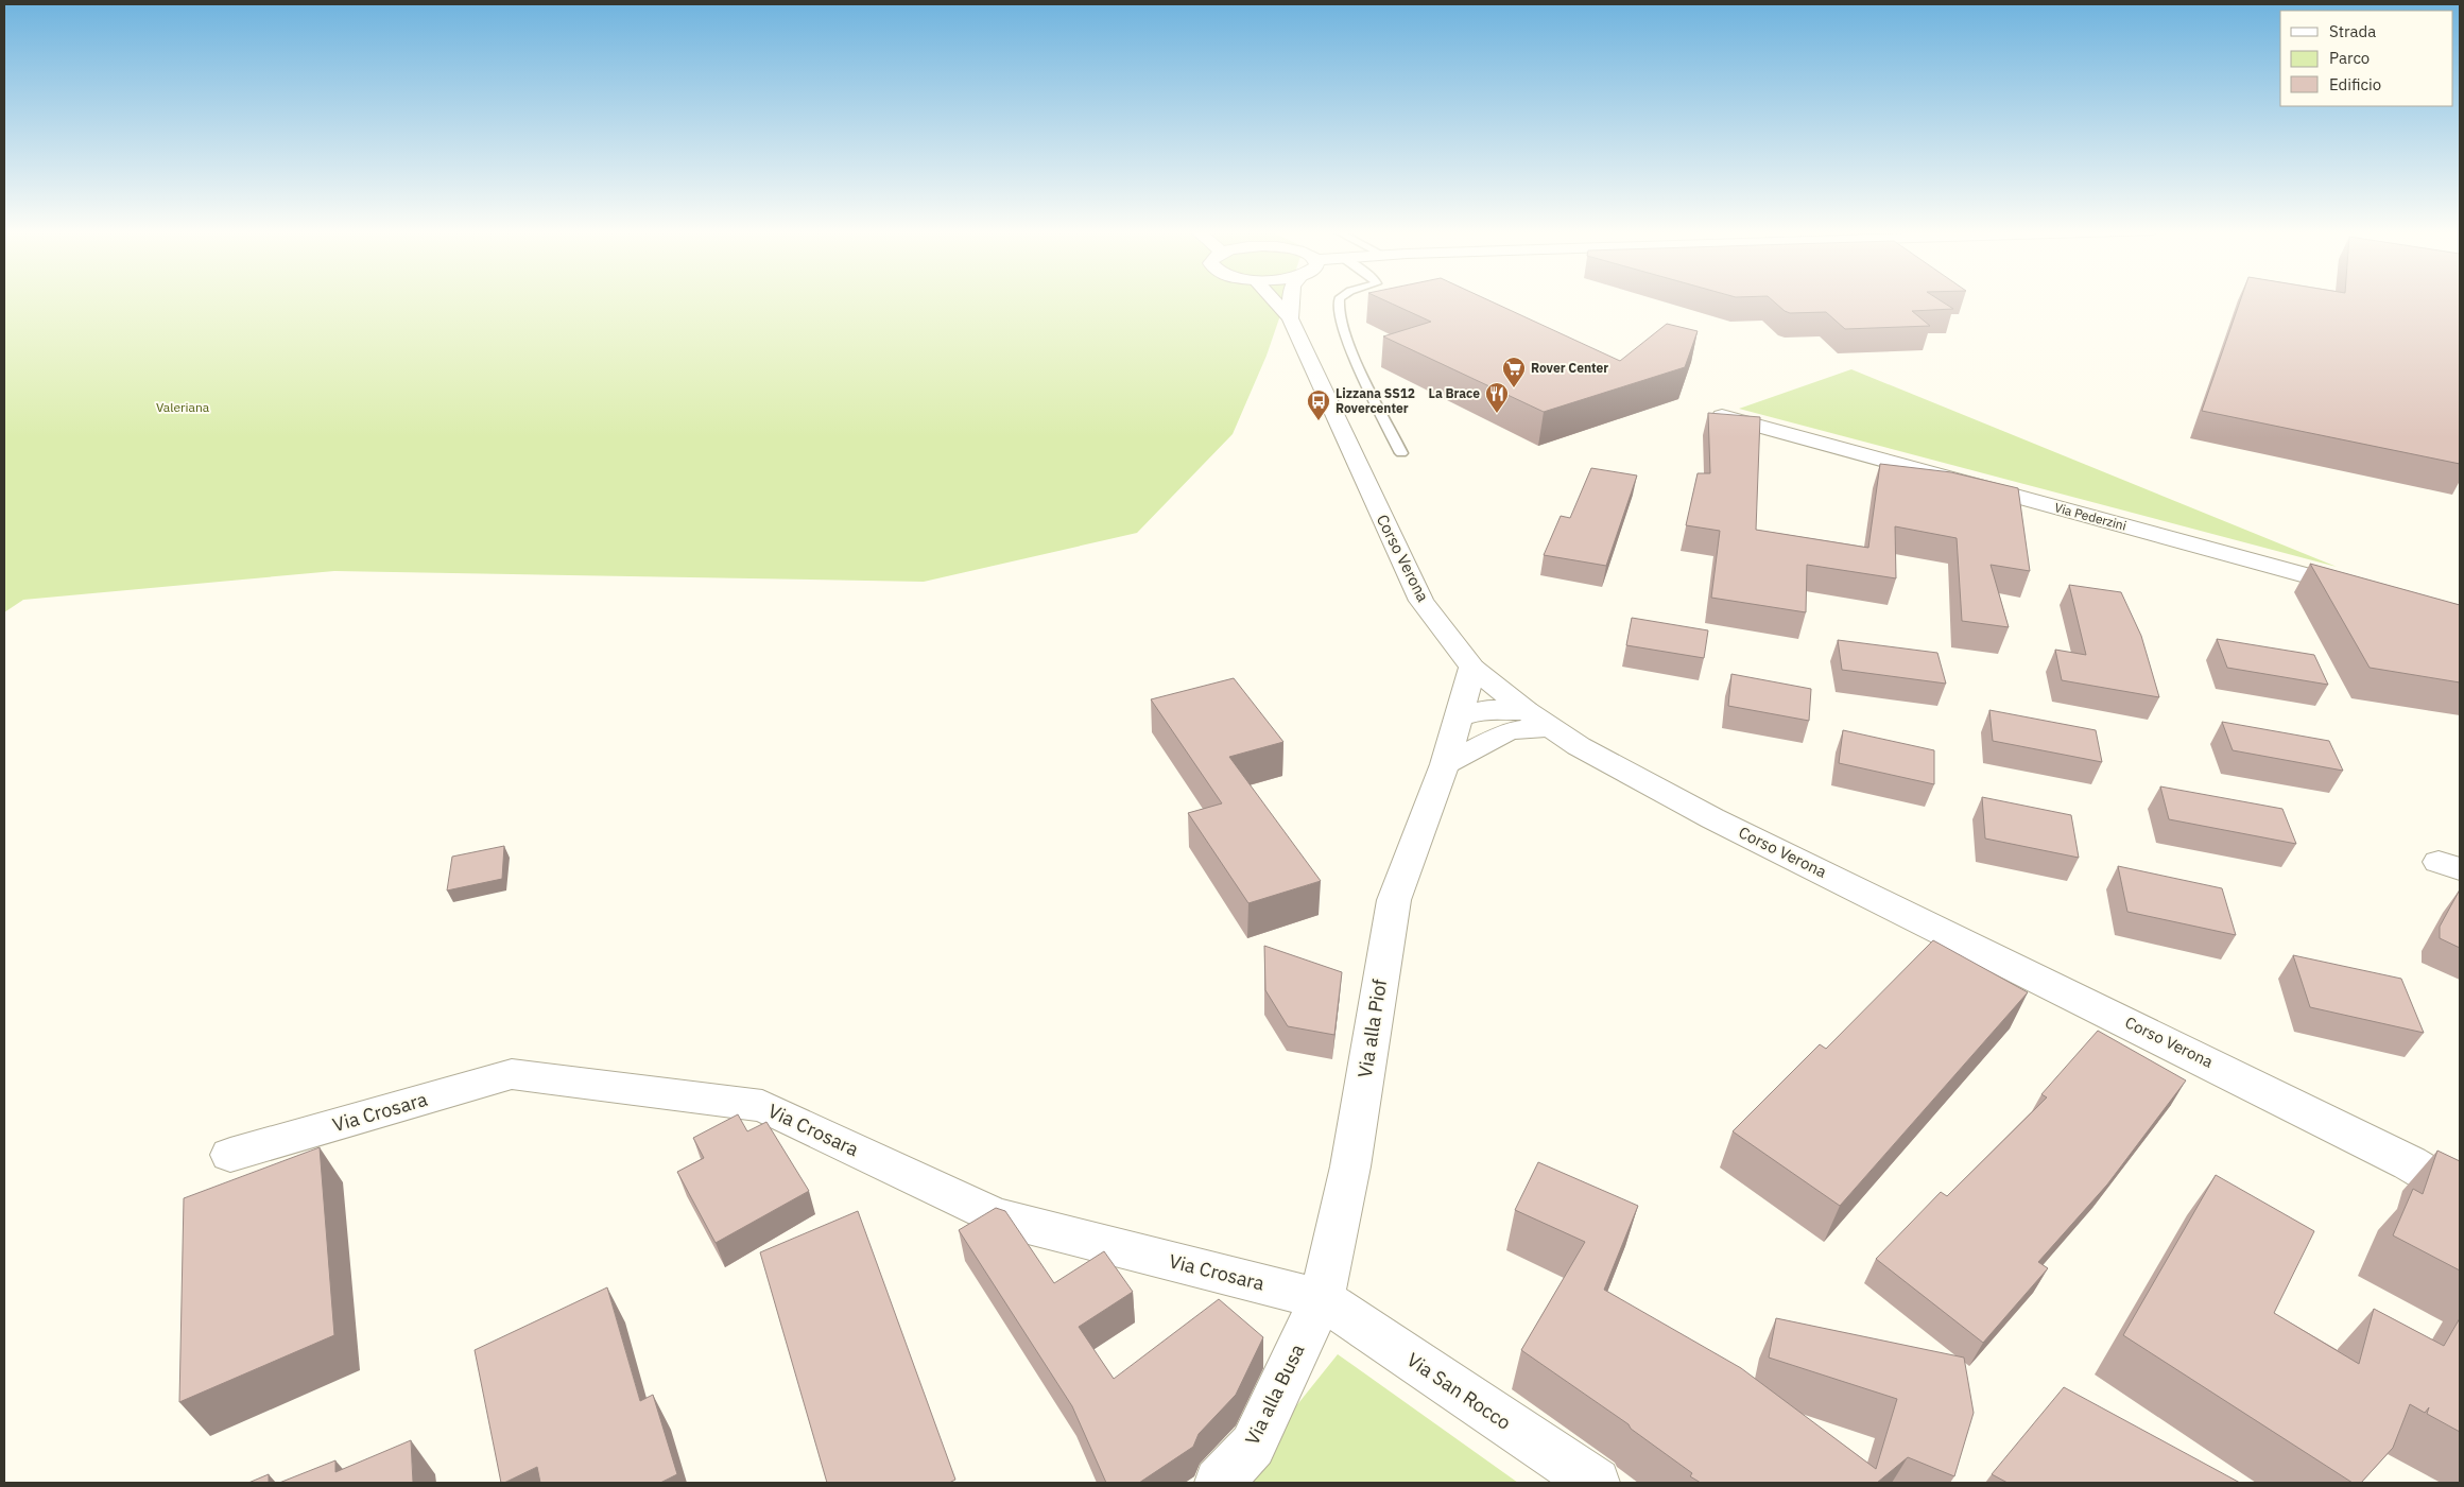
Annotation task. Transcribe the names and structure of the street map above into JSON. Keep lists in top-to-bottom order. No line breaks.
{"streets":{"main road":["Via Pederzini","Corso Verona","Via alla Piof","Via Crosara","Via San Rocco","Via alla Busa"]},"crossings":[["Corso Verona","Via alla Piof"],["Via alla Piof","Via Crosara"],["Via alla Piof","Via San Rocco"],["Via alla Piof","Via alla Busa"],["Via Crosara","Via San Rocco"],["Via Crosara","Via alla Busa"],["Via San Rocco","Via alla Busa"]],"parks":["Valeriana"],"places":{"supermarket":["Rover Center"],"restaurant":["La Brace"],"bus stop":["Lizzana SS12 Rovercenter"]},"legend":["Strada","Parco","Edificio"]}
